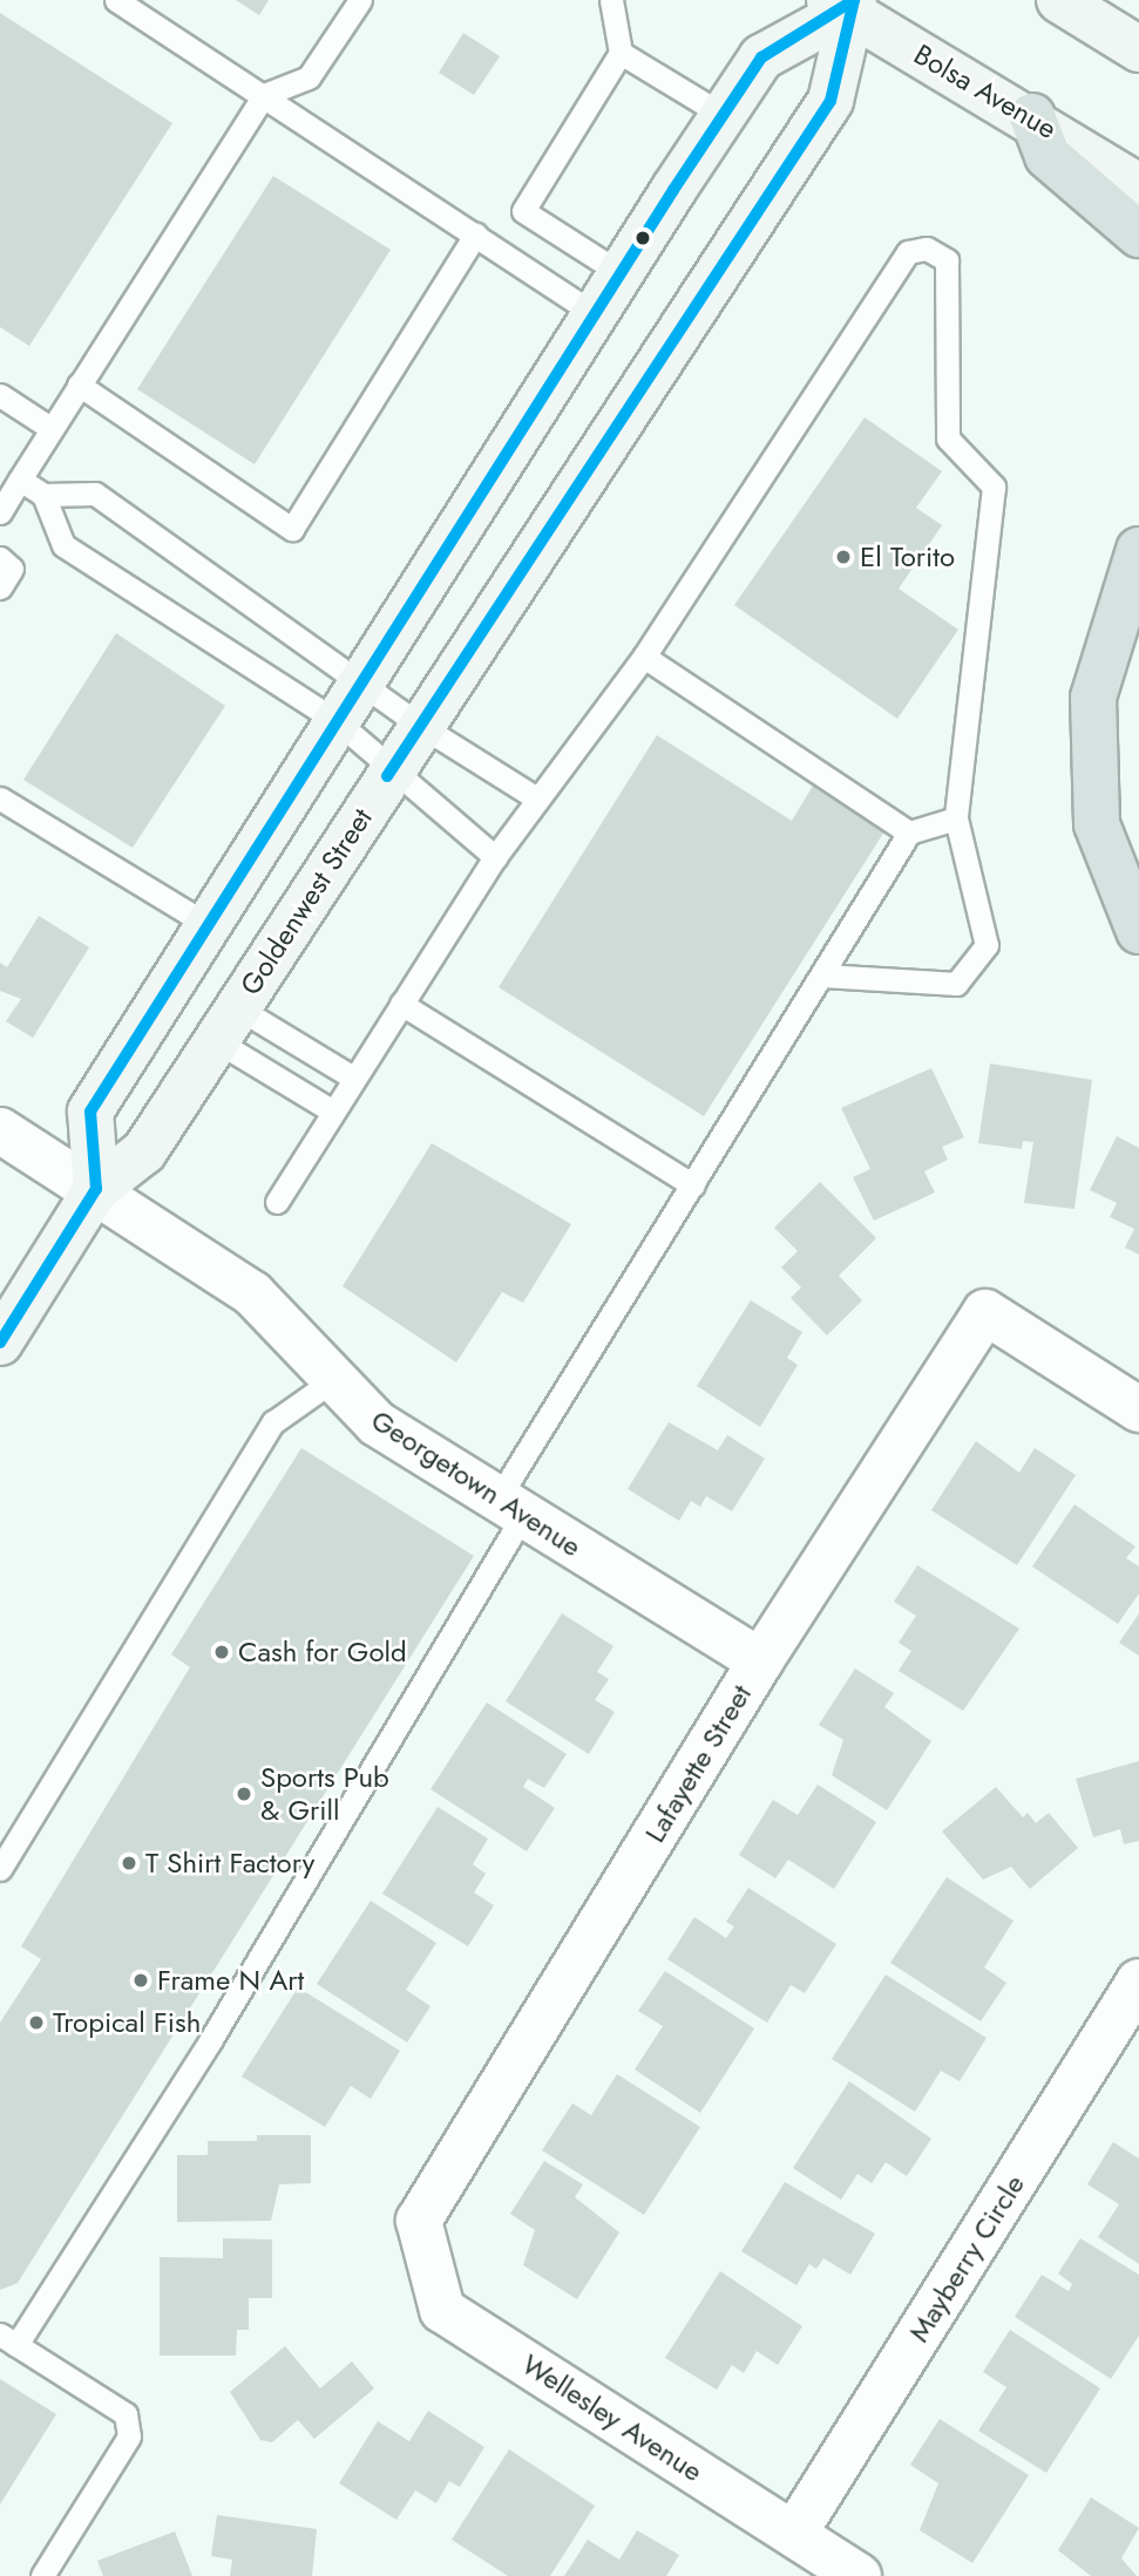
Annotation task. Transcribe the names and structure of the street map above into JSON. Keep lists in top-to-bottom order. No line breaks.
{"streets":{"main road":["Bolsa Avenue","Goldenwest Street"],"street":["Georgetown Avenue","Lafayette Street","Mayberry Circle","Wellesley Avenue"]},"crossings":[["Bolsa Avenue","Goldenwest Street"],["Goldenwest Street","Georgetown Avenue"],["Georgetown Avenue","Lafayette Street"],["Lafayette Street","Wellesley Avenue"],["Mayberry Circle","Wellesley Avenue"]],"places":["El Torito","Cash for Gold","Sports Pub & Grill","T Shirt Factory","Frame N Art","Tropical Fish"]}
